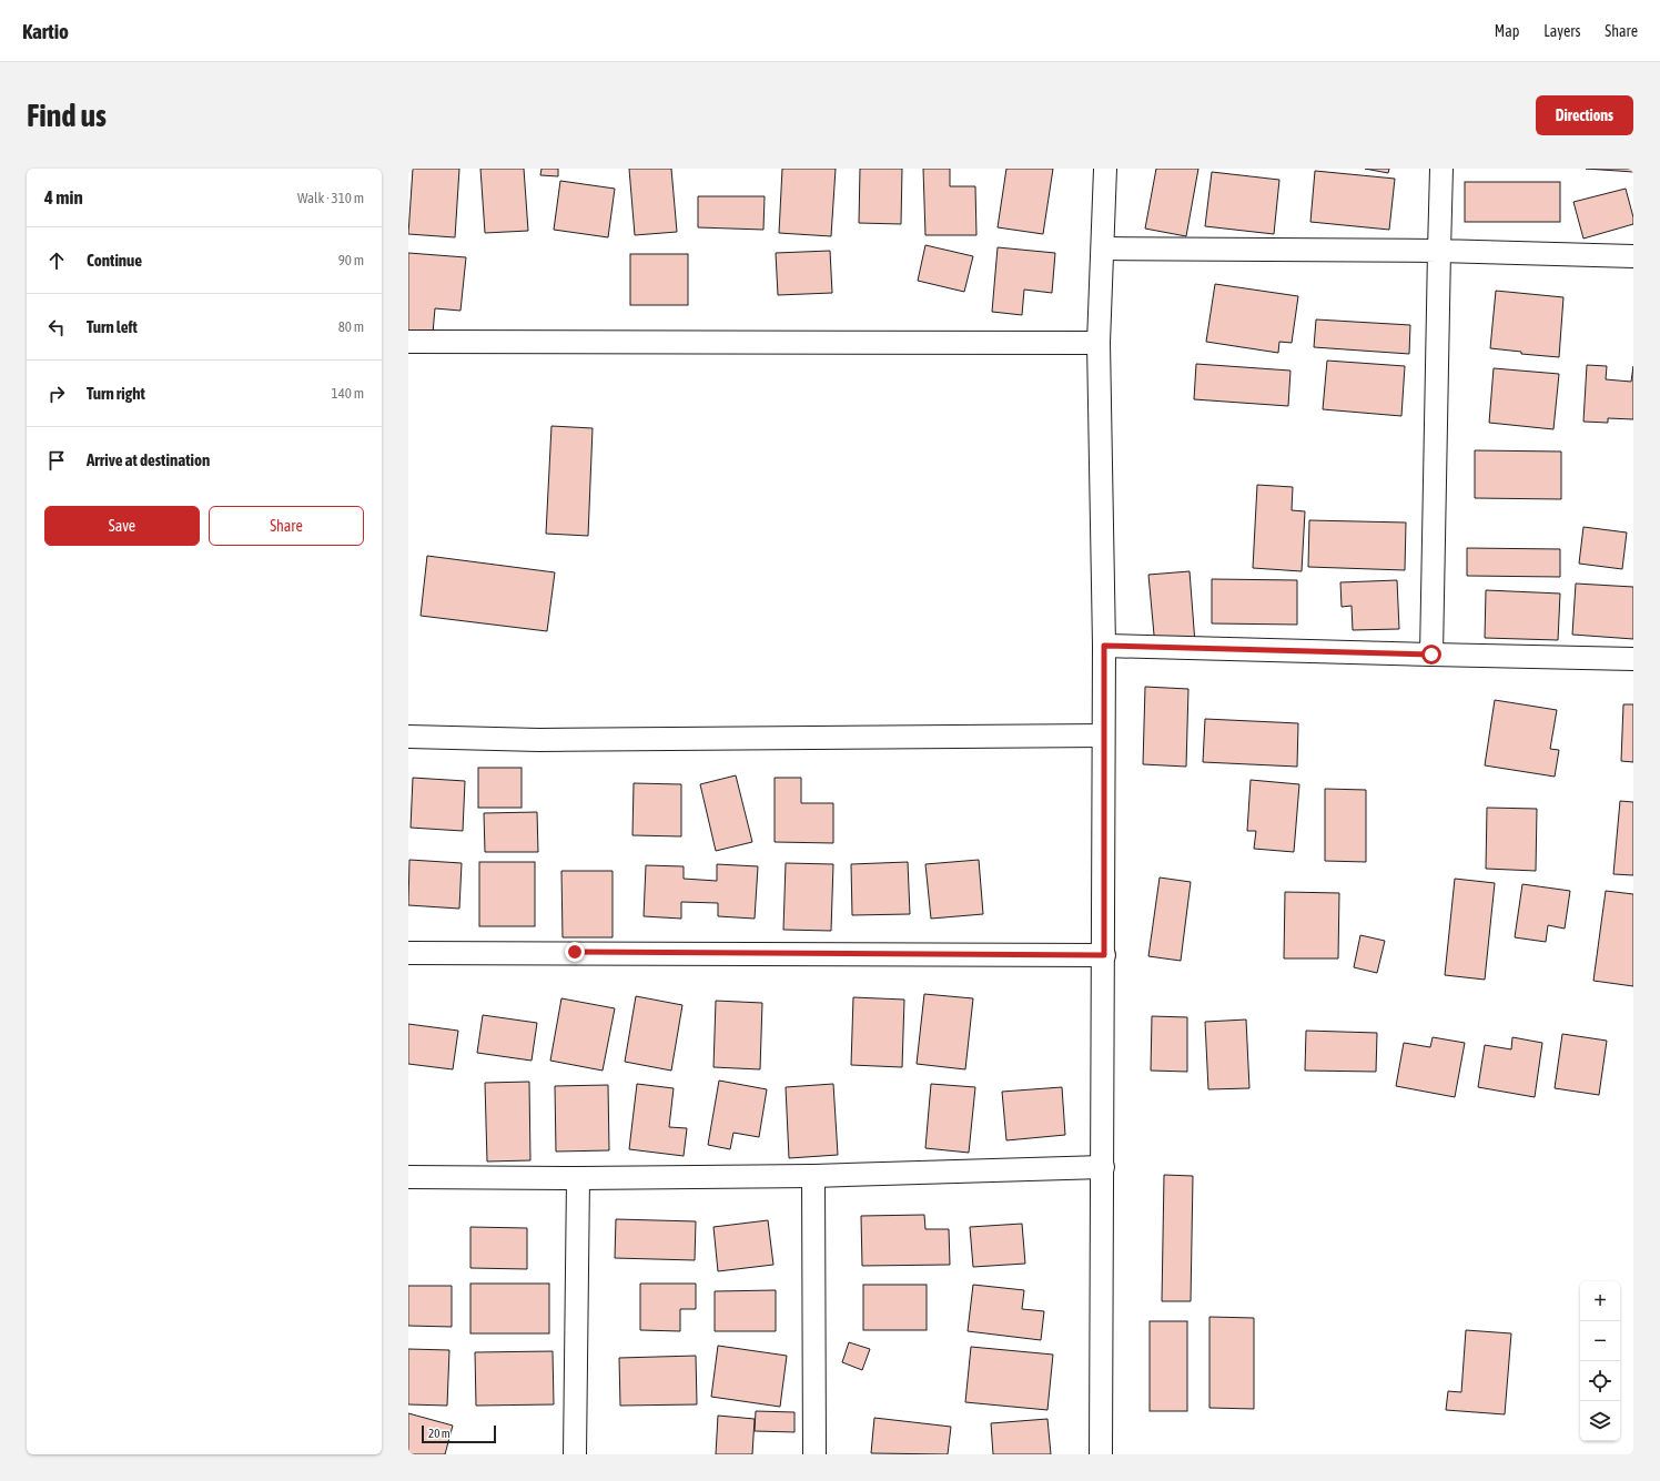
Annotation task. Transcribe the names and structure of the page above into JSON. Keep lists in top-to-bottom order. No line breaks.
{"scale_bar":"20 m","page":{"header":"Kartio","nav":["Map","Layers","Share"],"buttons":["Directions",["Save","Share"]],"title":"Find us","heading":["4 min","Walk · 310 m"],"list":[["Continue","90 m"],["Turn left","80 m"],["Turn right","140 m"],"Arrive at destination"],"map_buttons":["+","−"],"scale":"20 m"}}
